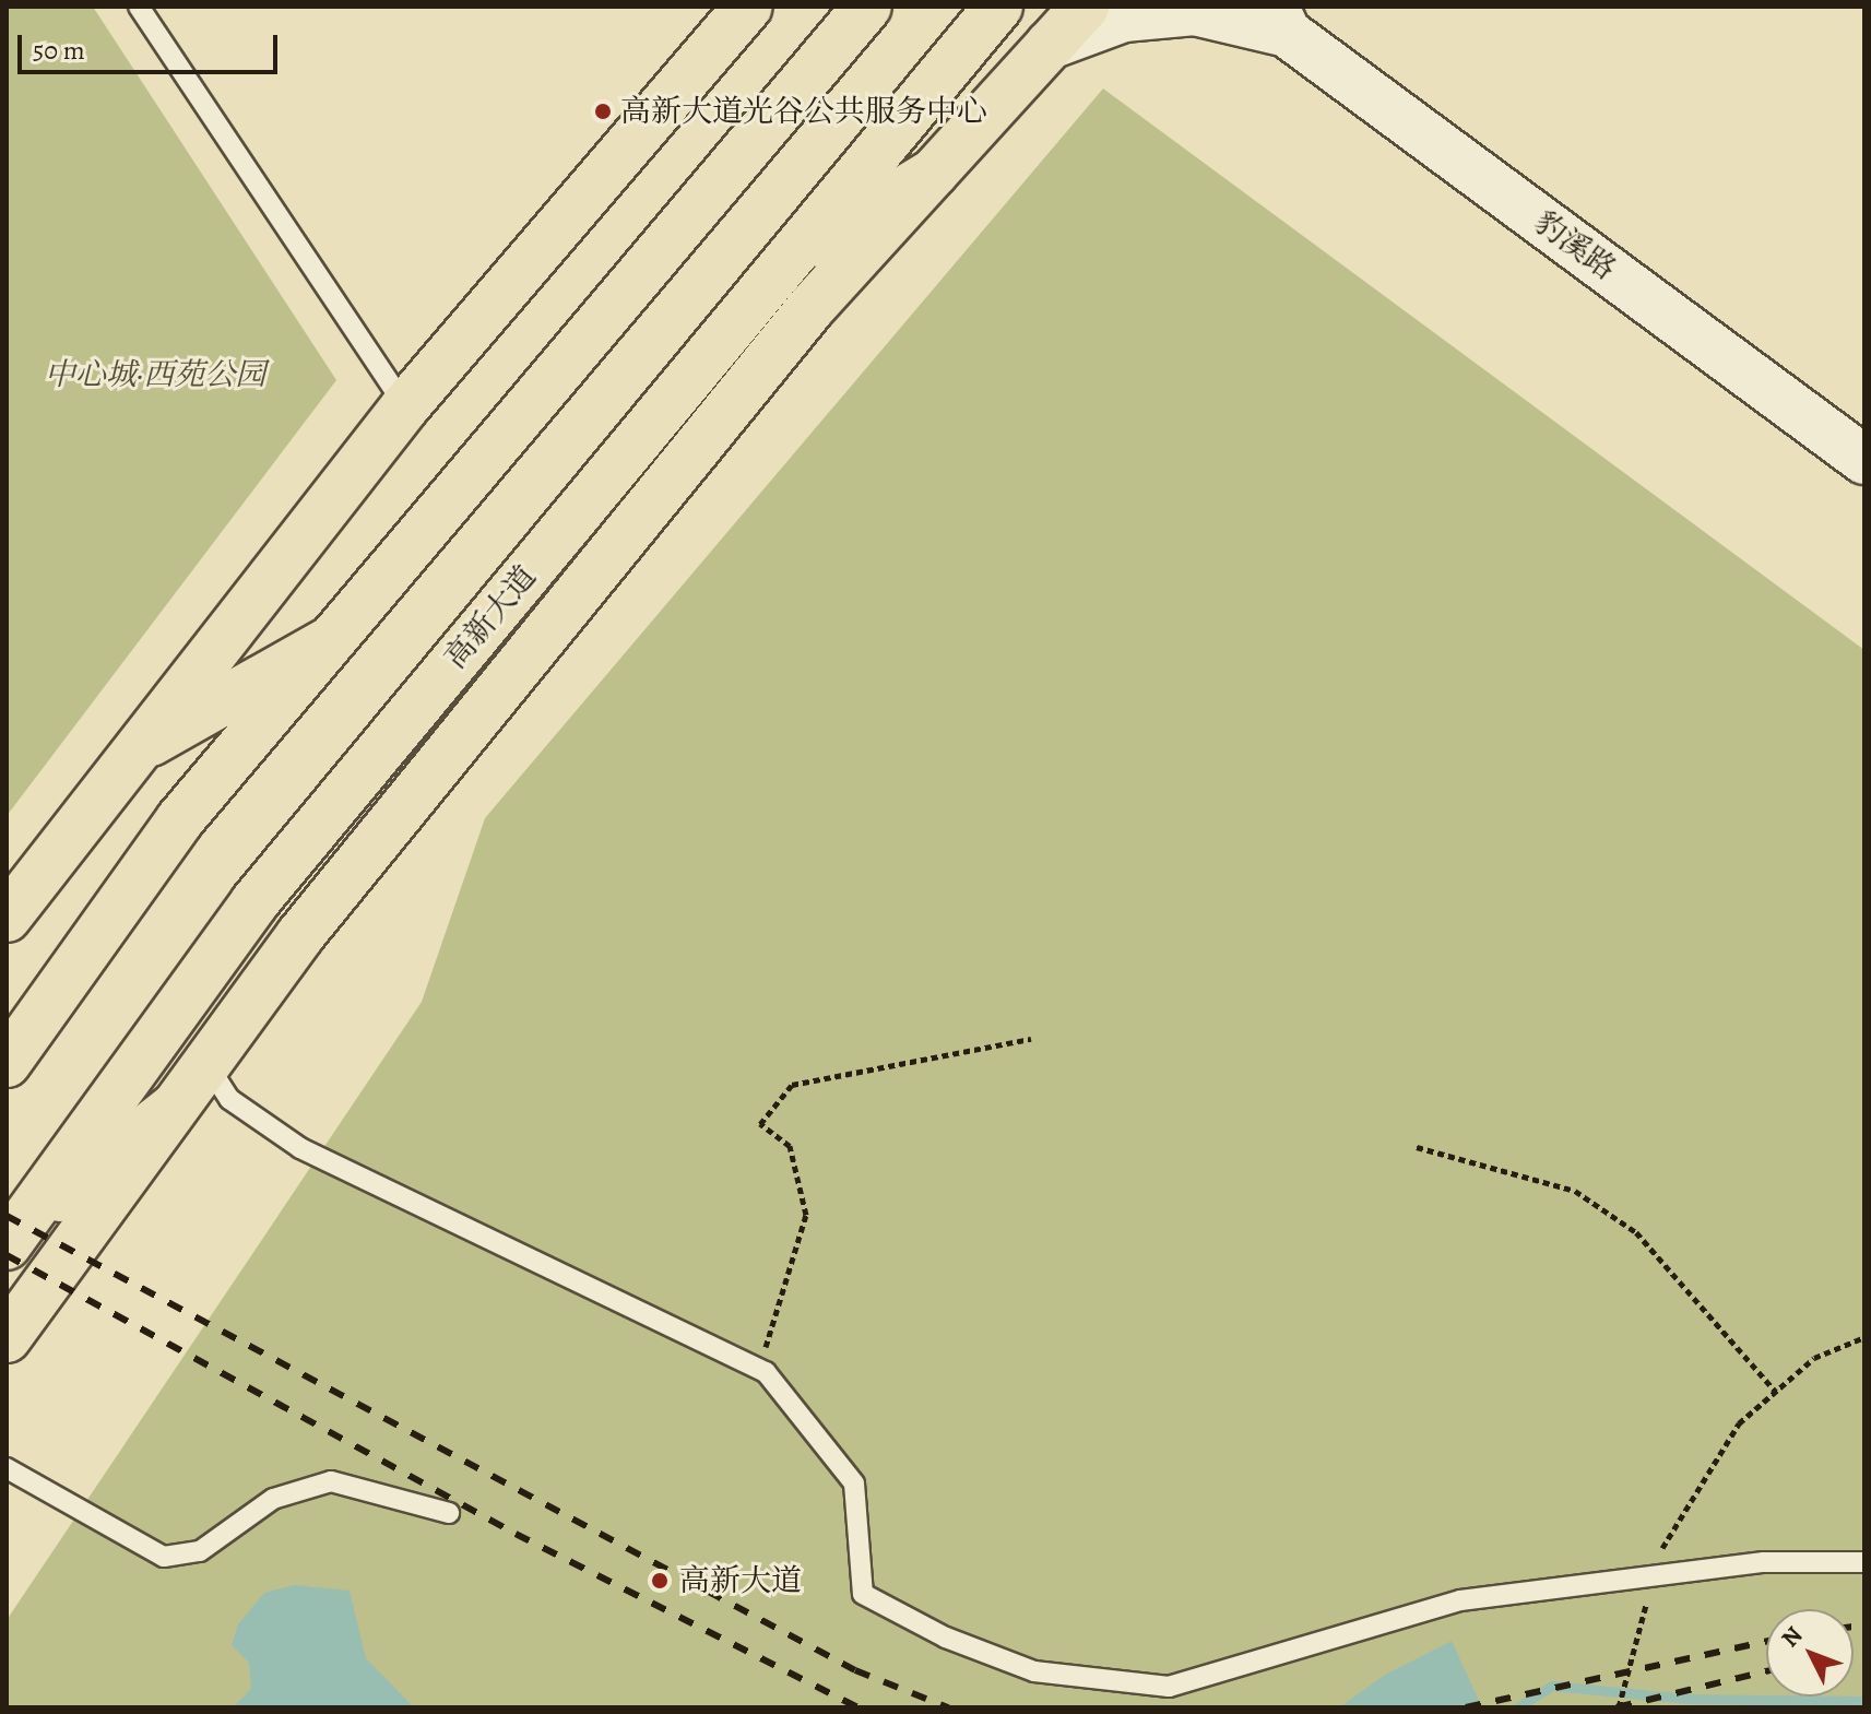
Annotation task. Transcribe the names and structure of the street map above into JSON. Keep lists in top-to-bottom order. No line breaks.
{"streets":{"main road":["高新大道"],"street":["豹溪路"]},"parks":["中心城·西苑公园"],"places":["高新大道光谷公共服务中心","高新大道"],"scale_bar":"50 m","north":"top left"}
